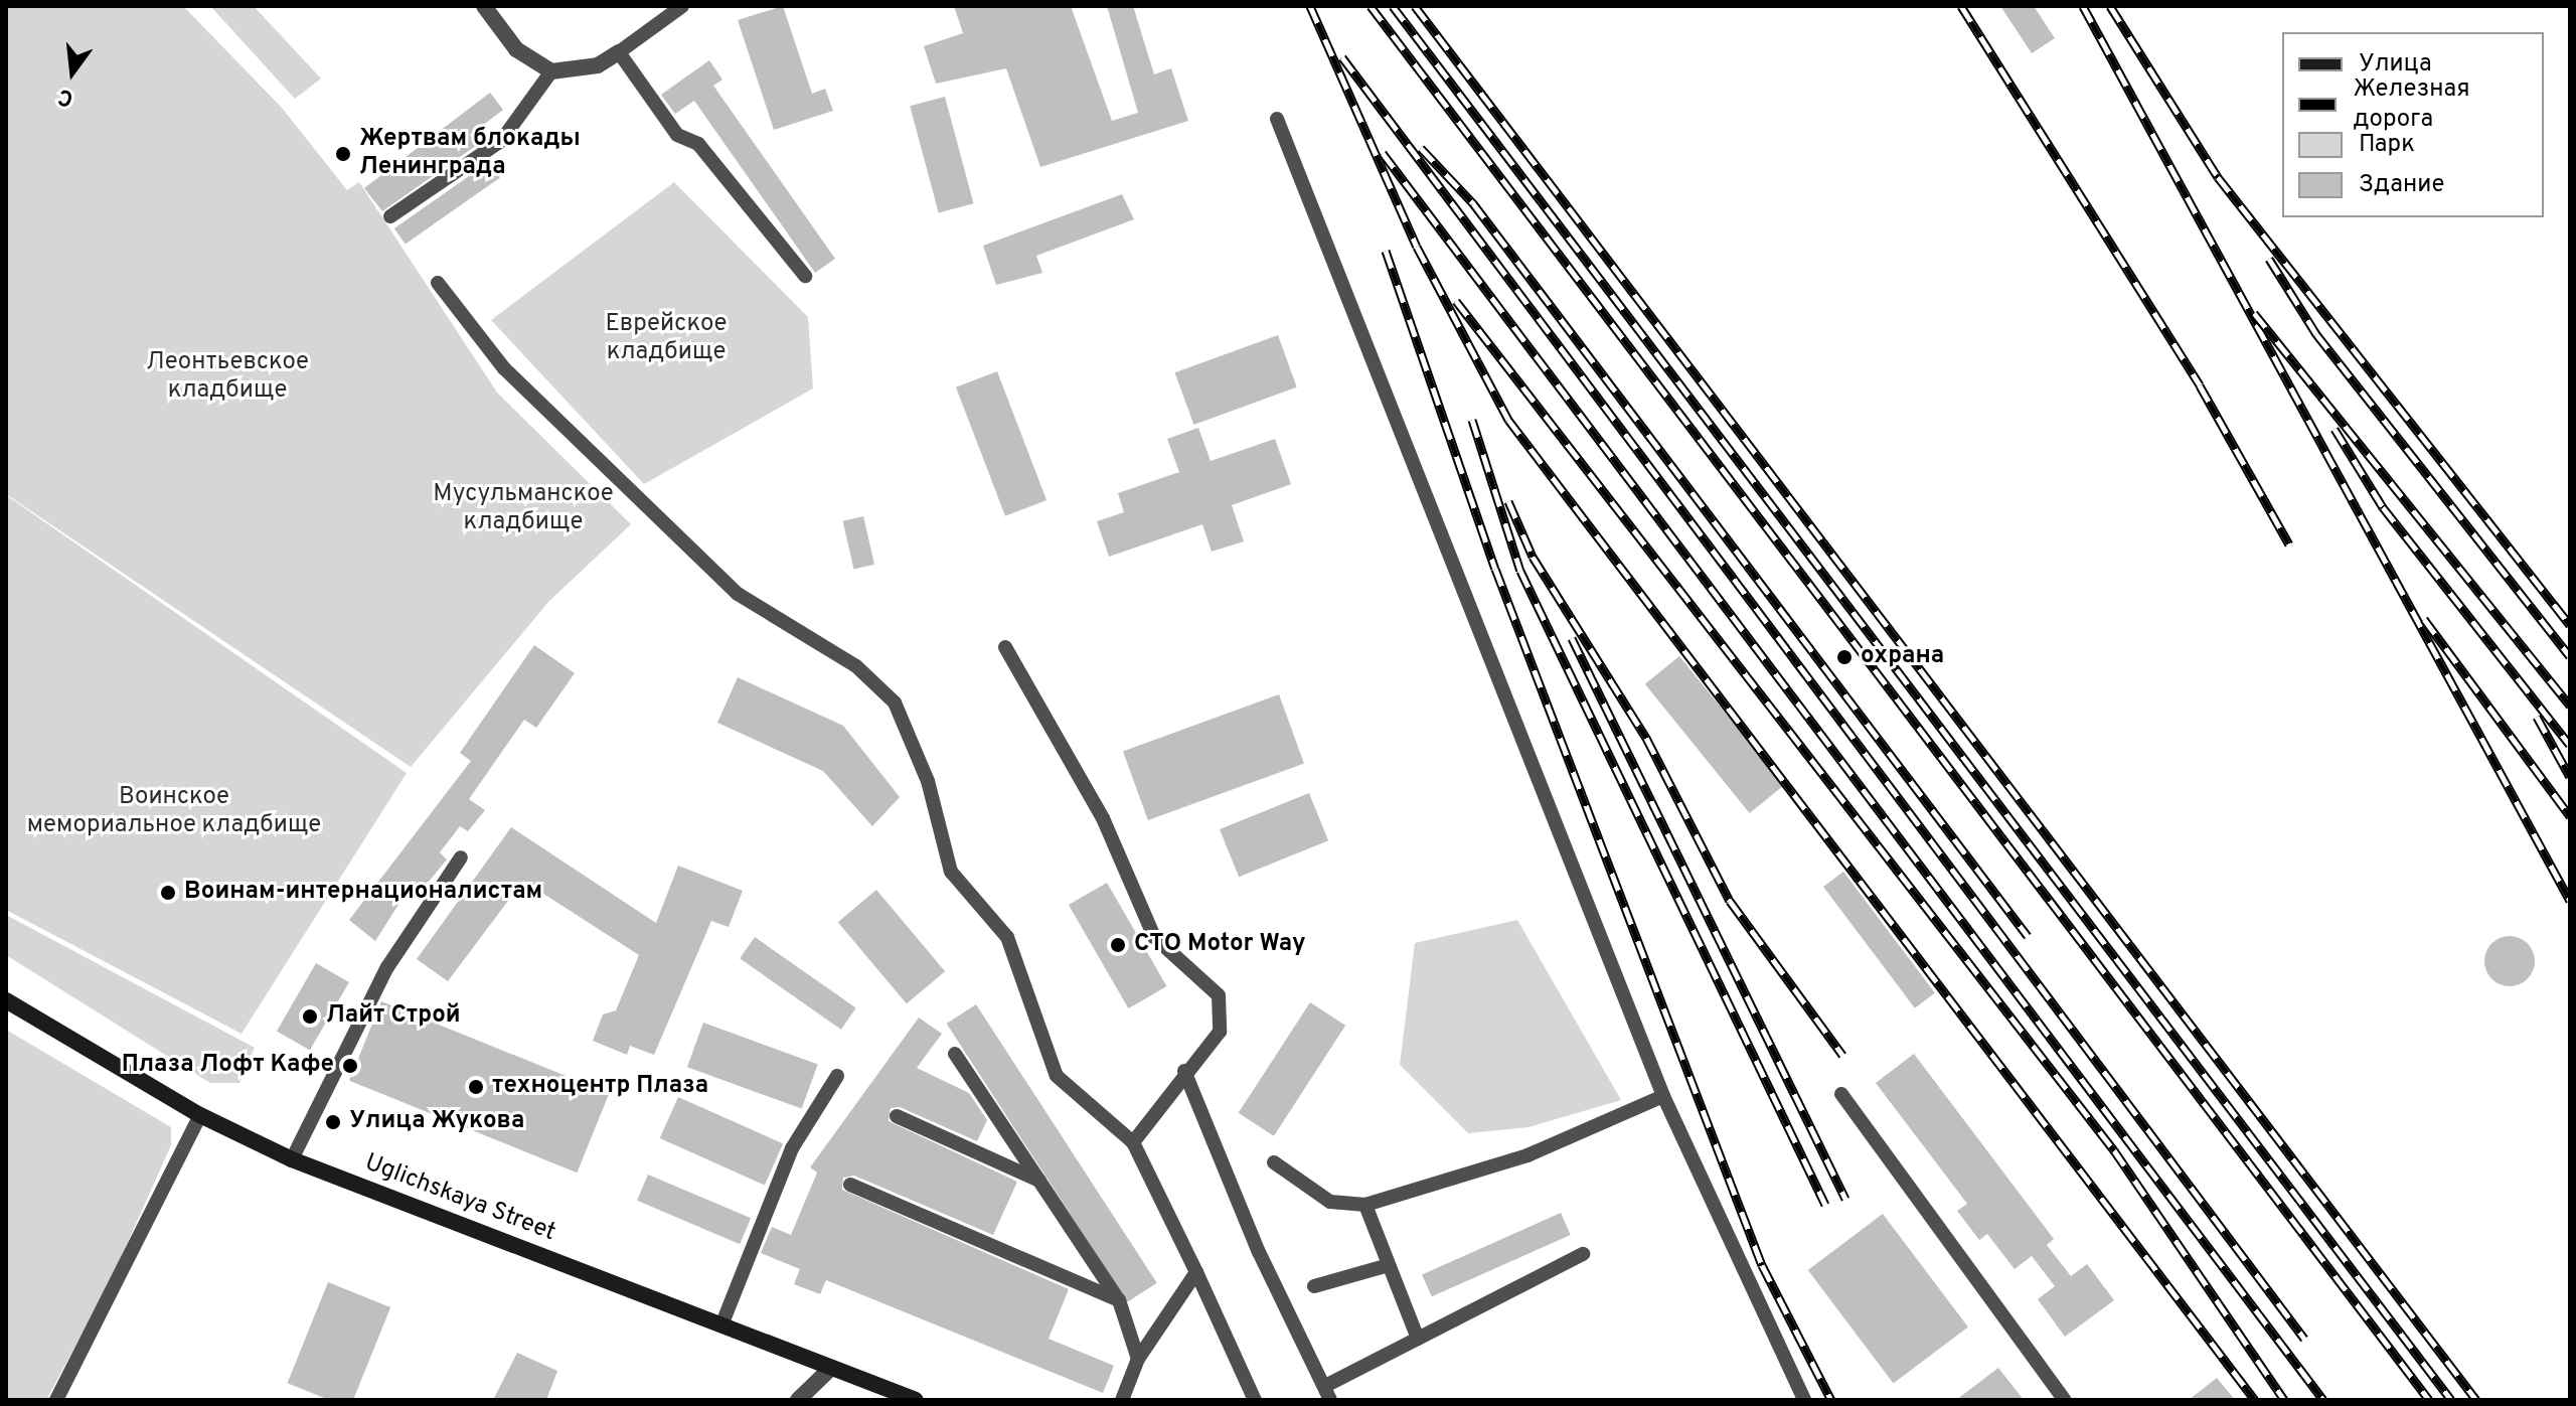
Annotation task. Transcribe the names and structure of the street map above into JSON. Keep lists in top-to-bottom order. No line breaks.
{"streets":{"main road":["Uglichskaya Street"]},"parks":["Еврейское кладбище","Леонтьевское кладбище","Мусульманское кладбище","Воинское мемориальное кладбище"],"places":["Жертвам блокады Ленинграда","охрана","Воинам-интернационалистам","СТО Motor Way","Лайт Строй","Плаза Лофт Кафе","техноцентр Плаза","Улица Жукова"],"legend":["Улица","Железная дорога","Парк","Здание"],"north":"bottom"}
